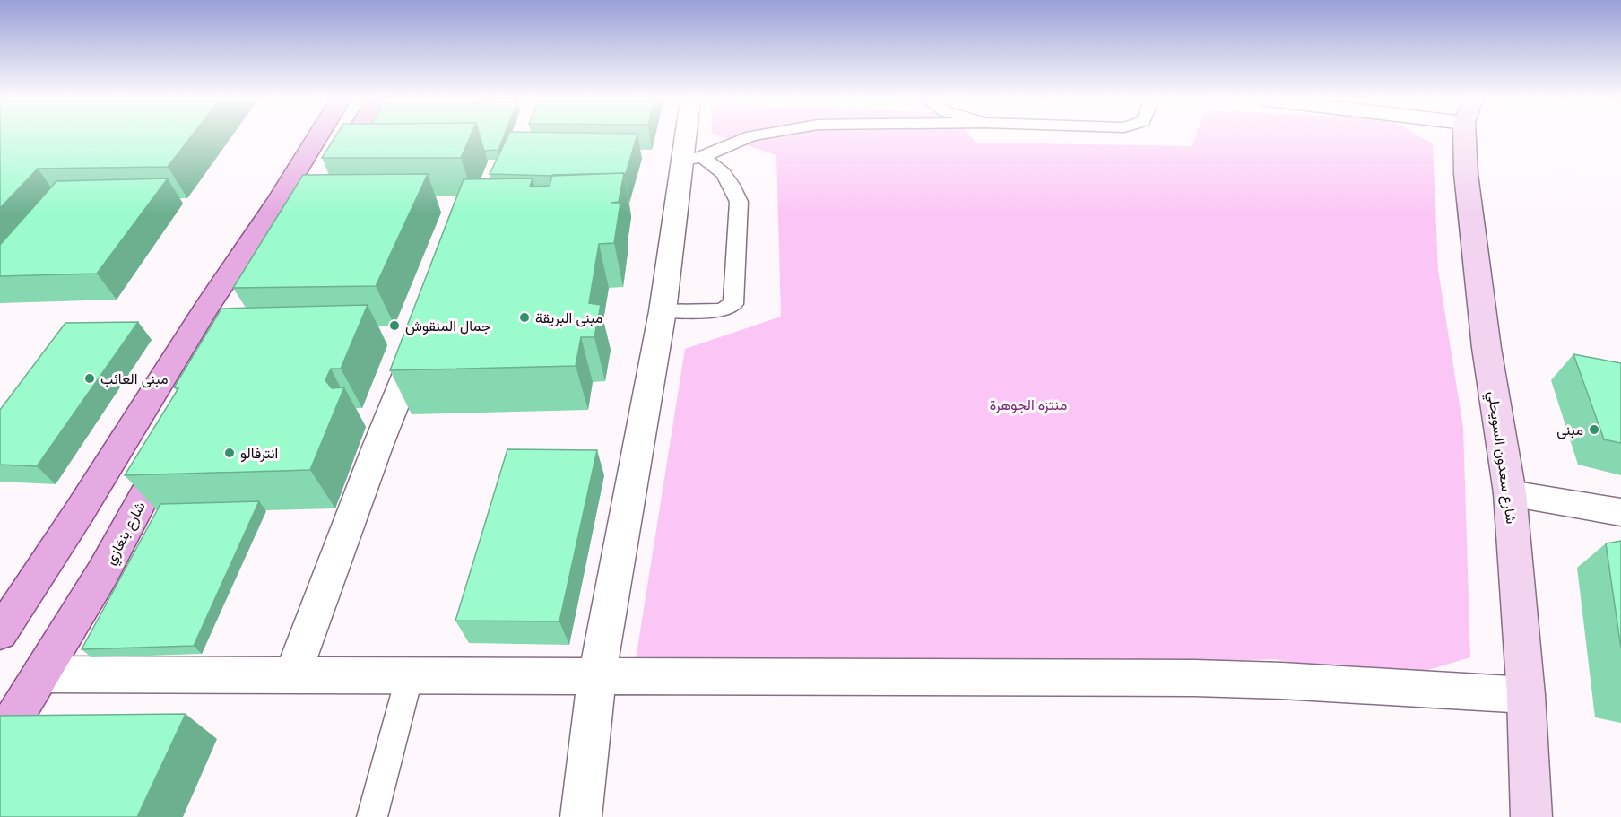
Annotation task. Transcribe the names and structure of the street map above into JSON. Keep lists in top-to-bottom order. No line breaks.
{"streets":{"main road":["شارع سعدون السويحلي","شارع بنغازي"]},"parks":["منتزه الجوهرة"],"places":["مبنى البريقة","جمال المنقوش","مبنى العائب","مبنى","انترفالو"]}
